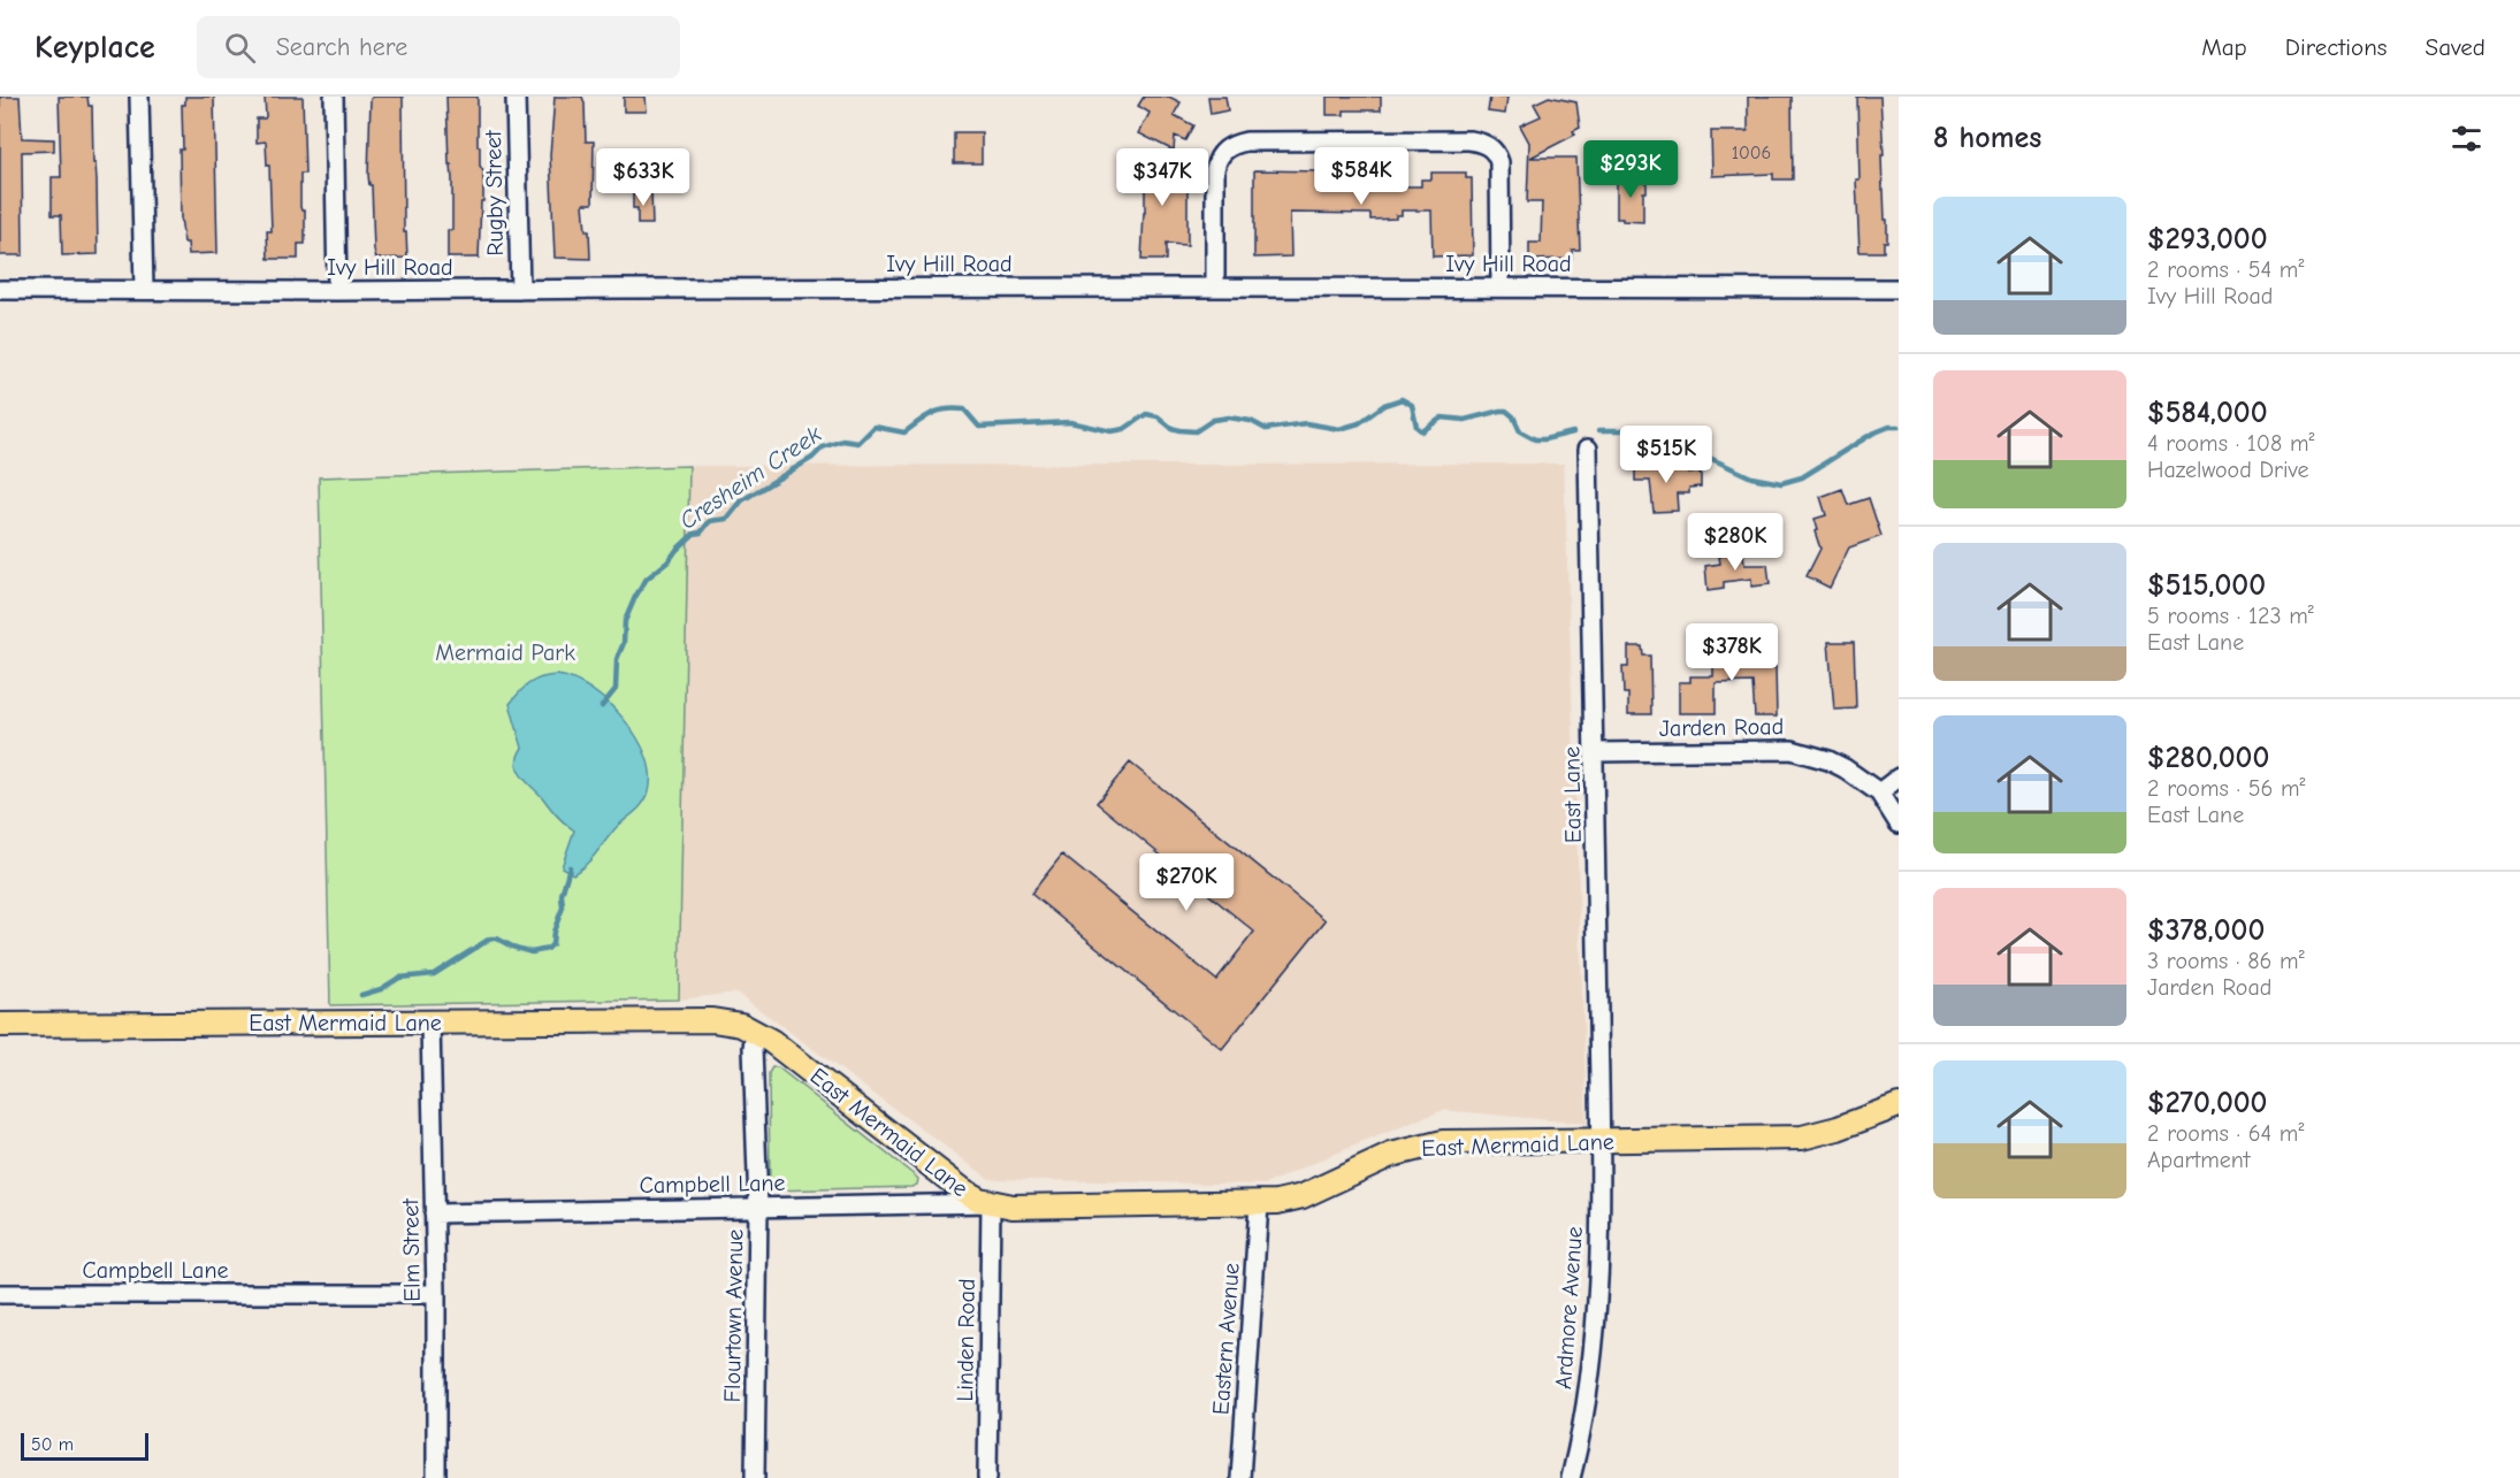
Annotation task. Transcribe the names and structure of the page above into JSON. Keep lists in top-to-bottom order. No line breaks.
{"streets":{"main road":["East Mermaid Lane"],"street":["Rugby Street","Ivy Hill Road","Jarden Road","East Lane","Campbell Lane","Elm Street","Ardmore Avenue","Flourtown Avenue","Eastern Avenue","Linden Road"]},"crossings":[["Rugby Street","Ivy Hill Road"],["Jarden Road","East Lane"],["East Lane","East Mermaid Lane"],["East Lane","Ardmore Avenue"],["East Mermaid Lane","Campbell Lane"],["East Mermaid Lane","Elm Street"],["East Mermaid Lane","Ardmore Avenue"],["East Mermaid Lane","Flourtown Avenue"],["East Mermaid Lane","Eastern Avenue"],["East Mermaid Lane","Linden Road"],["Campbell Lane","Elm Street"],["Campbell Lane","Flourtown Avenue"],["Campbell Lane","Linden Road"]],"water":["Cresheim Creek"],"parks":["Mermaid Park"],"house_numbers":["1006"],"scale_bar":"50 m","page":{"header":"Keyplace","search":"Search here","nav":["Map","Directions","Saved"],"heading":"8 homes","price":["$293K","$584K","$633K","$347K","$515K","$280K","$378K","$270K"],"list":[{"name":"$293,000","note":"2 rooms · 54 m² · Ivy Hill Road"},{"name":"$584,000","note":"4 rooms · 108 m² · Hazelwood Drive"},{"name":"$515,000","note":"5 rooms · 123 m² · East Lane"},{"name":"$280,000","note":"2 rooms · 56 m² · East Lane"},{"name":"$378,000","note":"3 rooms · 86 m² · Jarden Road"},{"name":"$270,000","note":"2 rooms · 64 m² · Apartment"}],"scale":"50 m"}}
